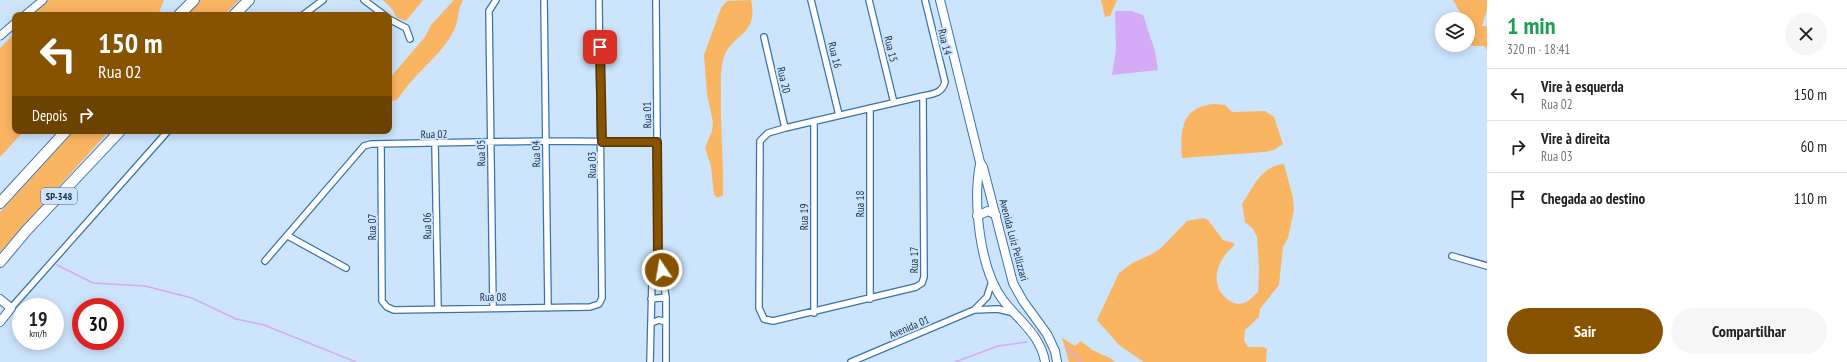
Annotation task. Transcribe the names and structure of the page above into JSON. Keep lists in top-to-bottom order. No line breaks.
{"streets":{"highway":["SP-348"],"main road":["Avenida Luiz Pellizzari"],"street":["Rua 14","Rua 15","Rua 16","Rua 20","Rua 01","Rua 02","Rua 05","Rua 04","Rua 03","Rua 18","Rua 19","Rua 06","Rua 07","Rua 17","Rua 08","Avenida 01"]},"crossings":[["Rua 14","Rua 17"],["Rua 20","Rua 17"],["Rua 01","Rua 02"],["Rua 02","Rua 05"],["Rua 02","Rua 04"],["Rua 02","Rua 03"],["Rua 02","Rua 06"],["Rua 02","Rua 07"],["Rua 05","Rua 08"],["Rua 04","Rua 08"],["Rua 03","Rua 08"],["Rua 18","Rua 17"],["Rua 19","Rua 17"],["Rua 06","Rua 08"],["Rua 07","Rua 08"],["Avenida Luiz Pellizzari","Avenida 01"]],"page":{"heading":["1 min","320 m · 18:41"],"turn":["150 m","Rua 02"],"list":[{"name":"Vire à esquerda","note":"Rua 02","value":"150 m"},{"name":"Vire à direita","note":"Rua 03","value":"60 m"},{"name":"Chegada ao destino","value":"110 m"}],"then":"Depois","speed":"19 km/h","limit":"30","buttons":["Sair","Compartilhar"]}}
